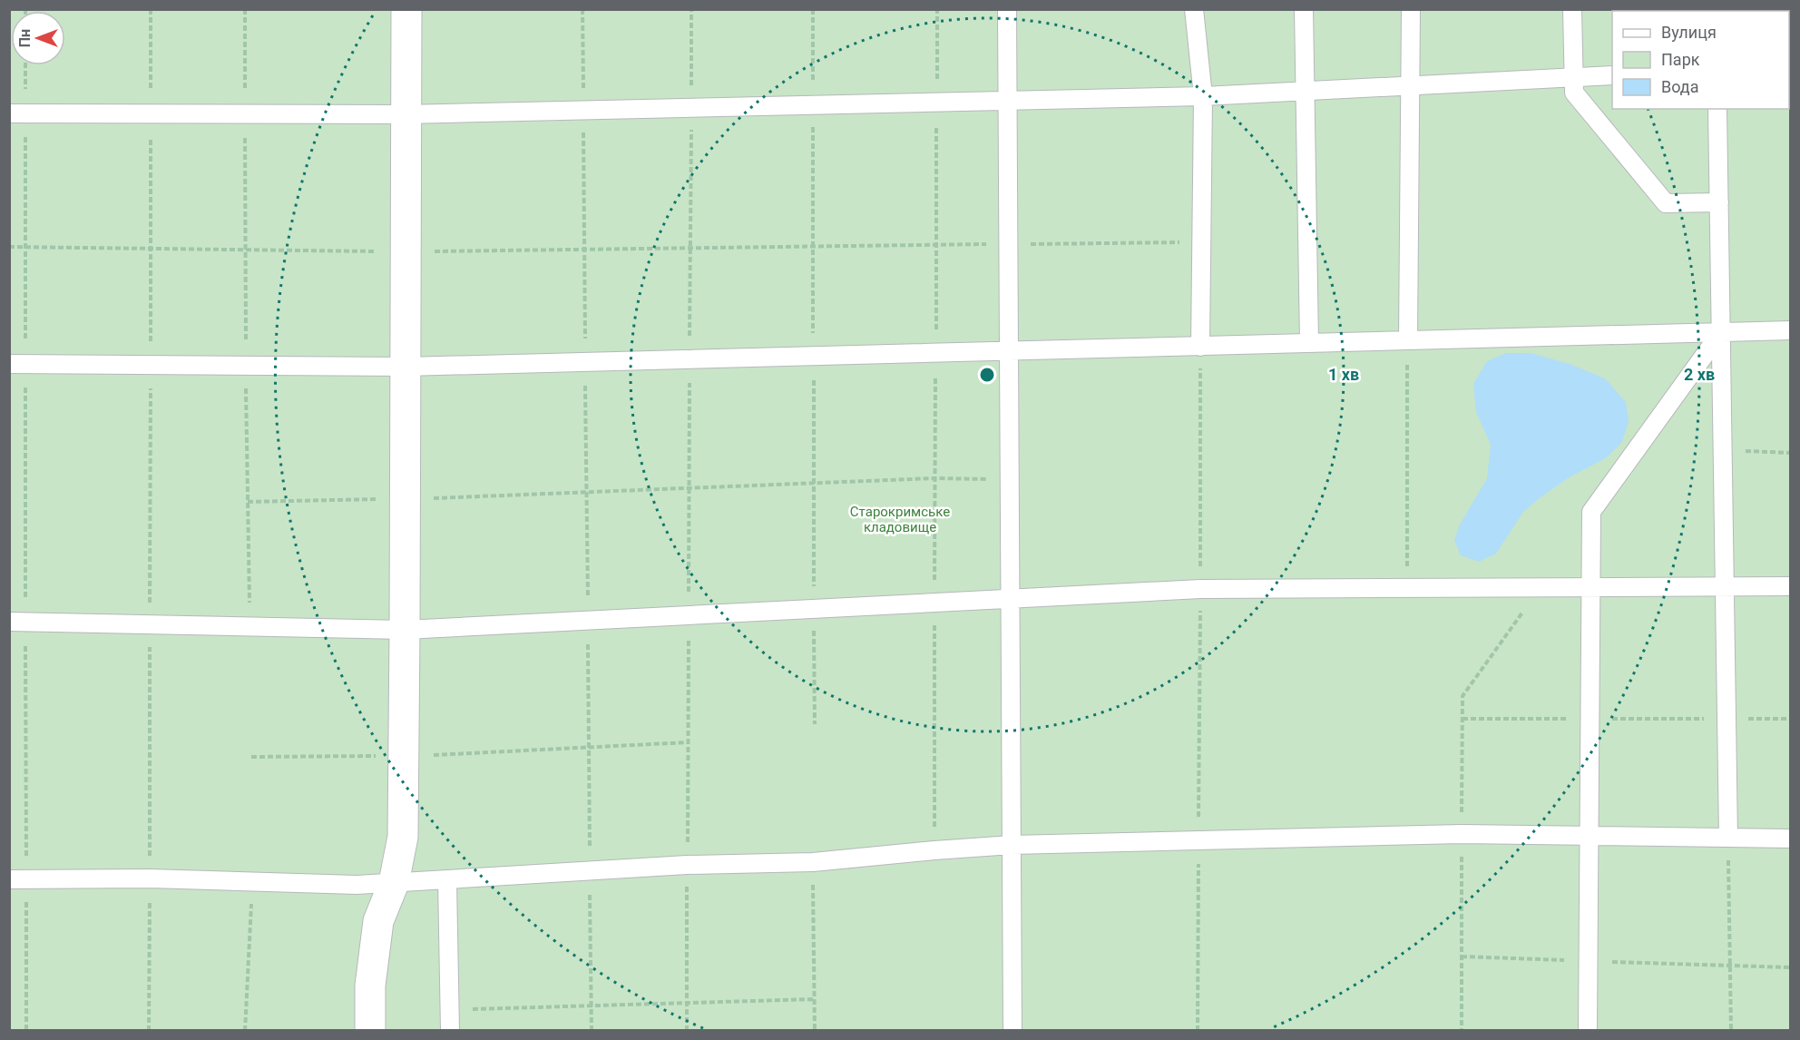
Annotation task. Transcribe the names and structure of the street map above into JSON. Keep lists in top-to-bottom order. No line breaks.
{"parks":["Старокримське кладовище"],"legend":["Вулиця","Парк","Вода"],"north":"left","rings":["1 хв","2 хв"]}
